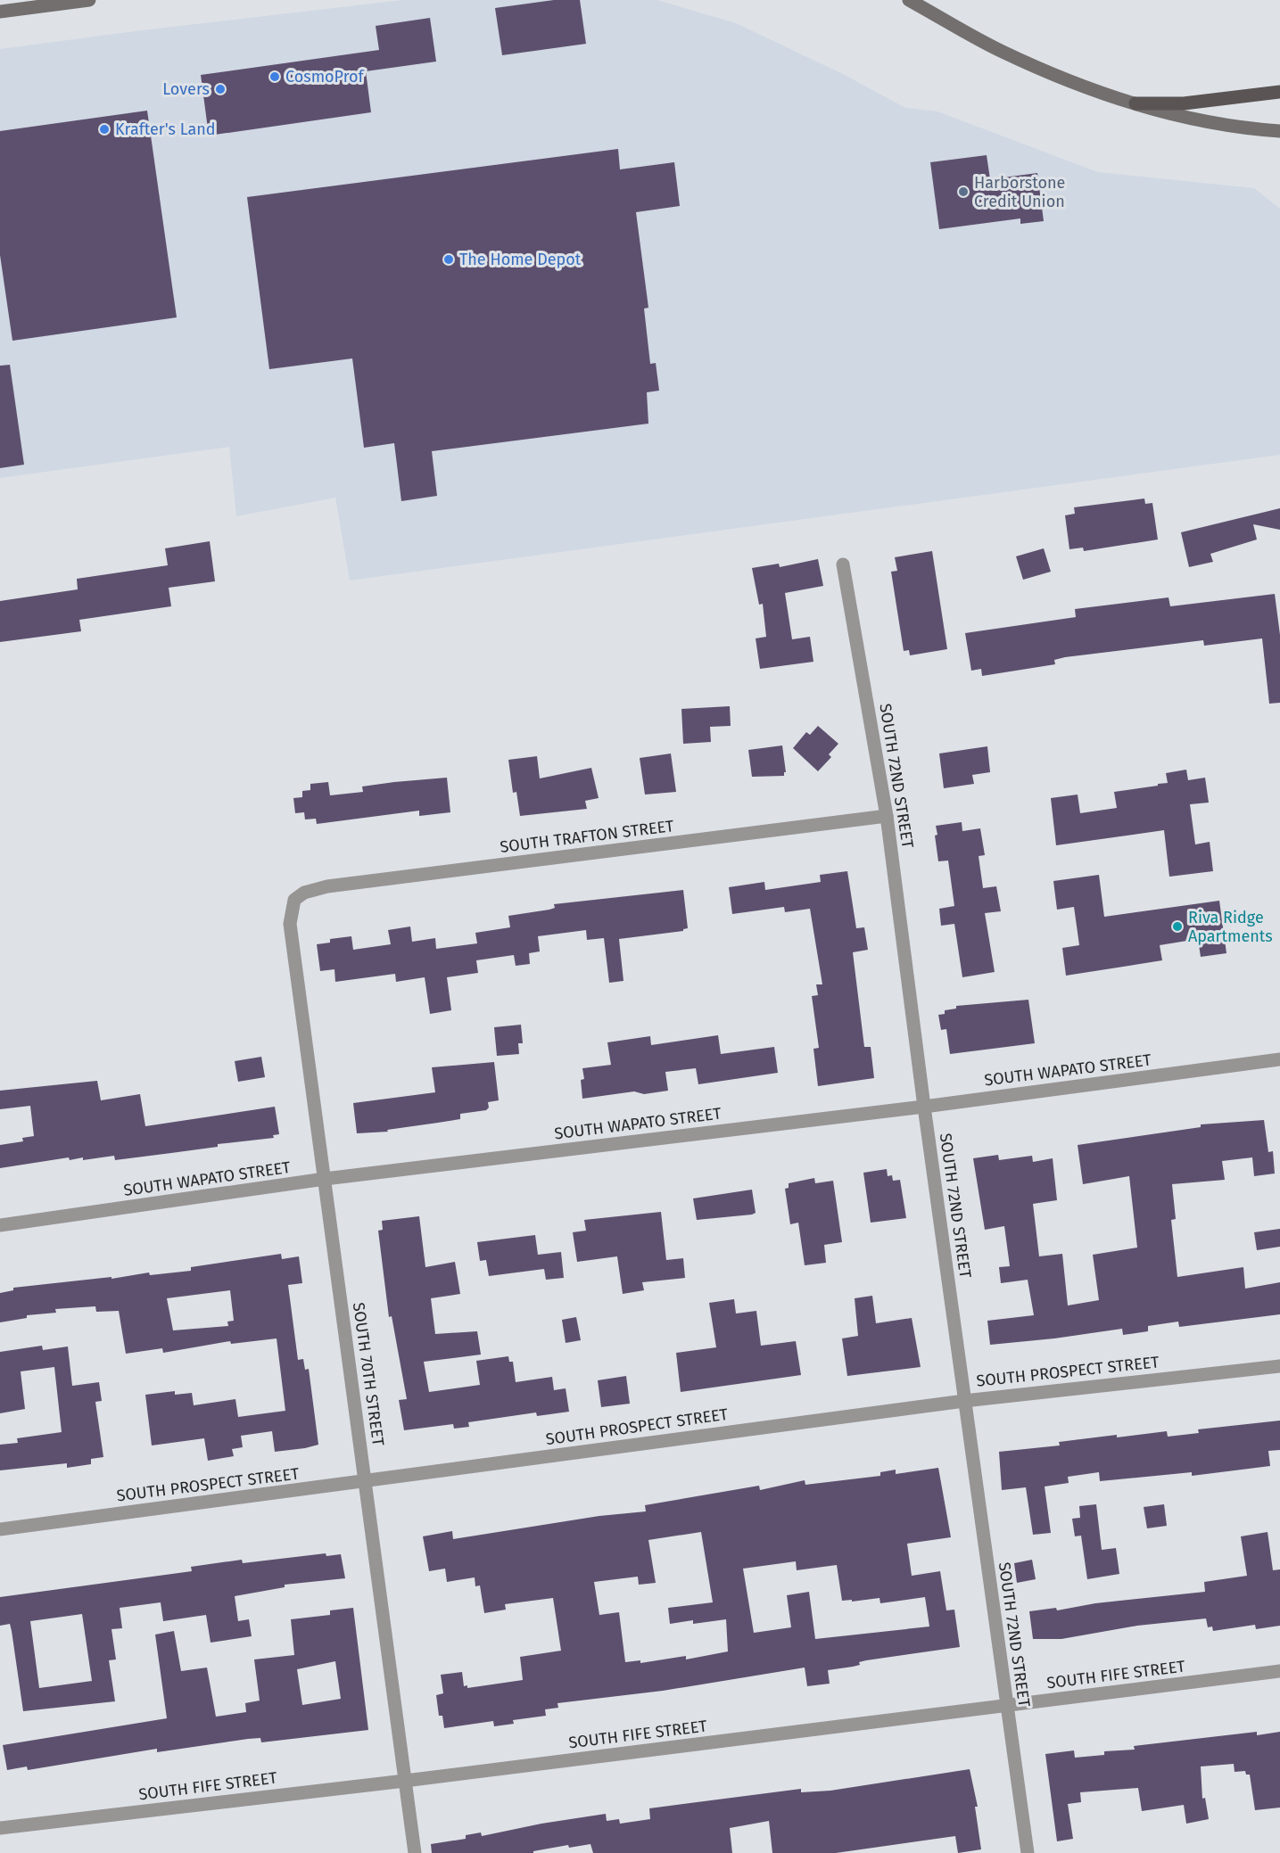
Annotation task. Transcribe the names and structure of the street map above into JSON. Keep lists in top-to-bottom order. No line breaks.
{"streets":{"street":["SOUTH 72ND STREET","SOUTH TRAFTON STREET","SOUTH WAPATO STREET","SOUTH PROSPECT STREET","SOUTH 70TH STREET","SOUTH FIFE STREET"]},"crossings":[["SOUTH 72ND STREET","SOUTH TRAFTON STREET"],["SOUTH 72ND STREET","SOUTH WAPATO STREET"],["SOUTH 72ND STREET","SOUTH PROSPECT STREET"],["SOUTH 72ND STREET","SOUTH FIFE STREET"],["SOUTH TRAFTON STREET","SOUTH 70TH STREET"],["SOUTH WAPATO STREET","SOUTH 70TH STREET"],["SOUTH PROSPECT STREET","SOUTH 70TH STREET"],["SOUTH 70TH STREET","SOUTH FIFE STREET"]],"places":["CosmoProf","Lovers","Krafter's Land","Harborstone Credit Union","The Home Depot","Riva Ridge Apartments"]}
